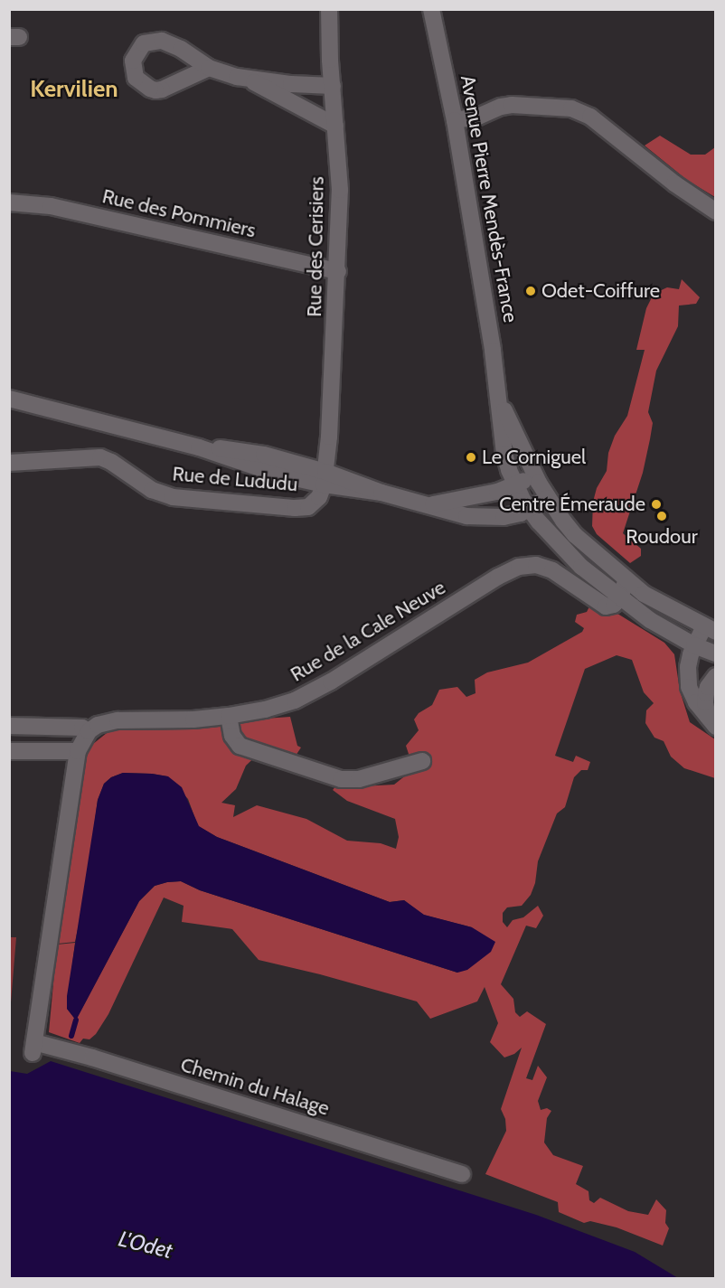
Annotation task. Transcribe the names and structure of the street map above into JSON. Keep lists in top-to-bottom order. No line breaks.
{"streets":{"street":["Avenue Pierre Mendès-France","Rue des Pommiers","Rue des Cerisiers","Rue de Lududu","Rue de la Cale Neuve","Chemin du Halage"]},"crossings":[["Avenue Pierre Mendès-France","Rue de la Cale Neuve"],["Rue des Pommiers","Rue des Cerisiers"],["Rue des Cerisiers","Rue de Lududu"]],"districts":["Kervilien"],"water":["L'Odet"],"places":["Odet-Coiffure","Le Corniguel","Centre Émeraude","Roudour"]}
